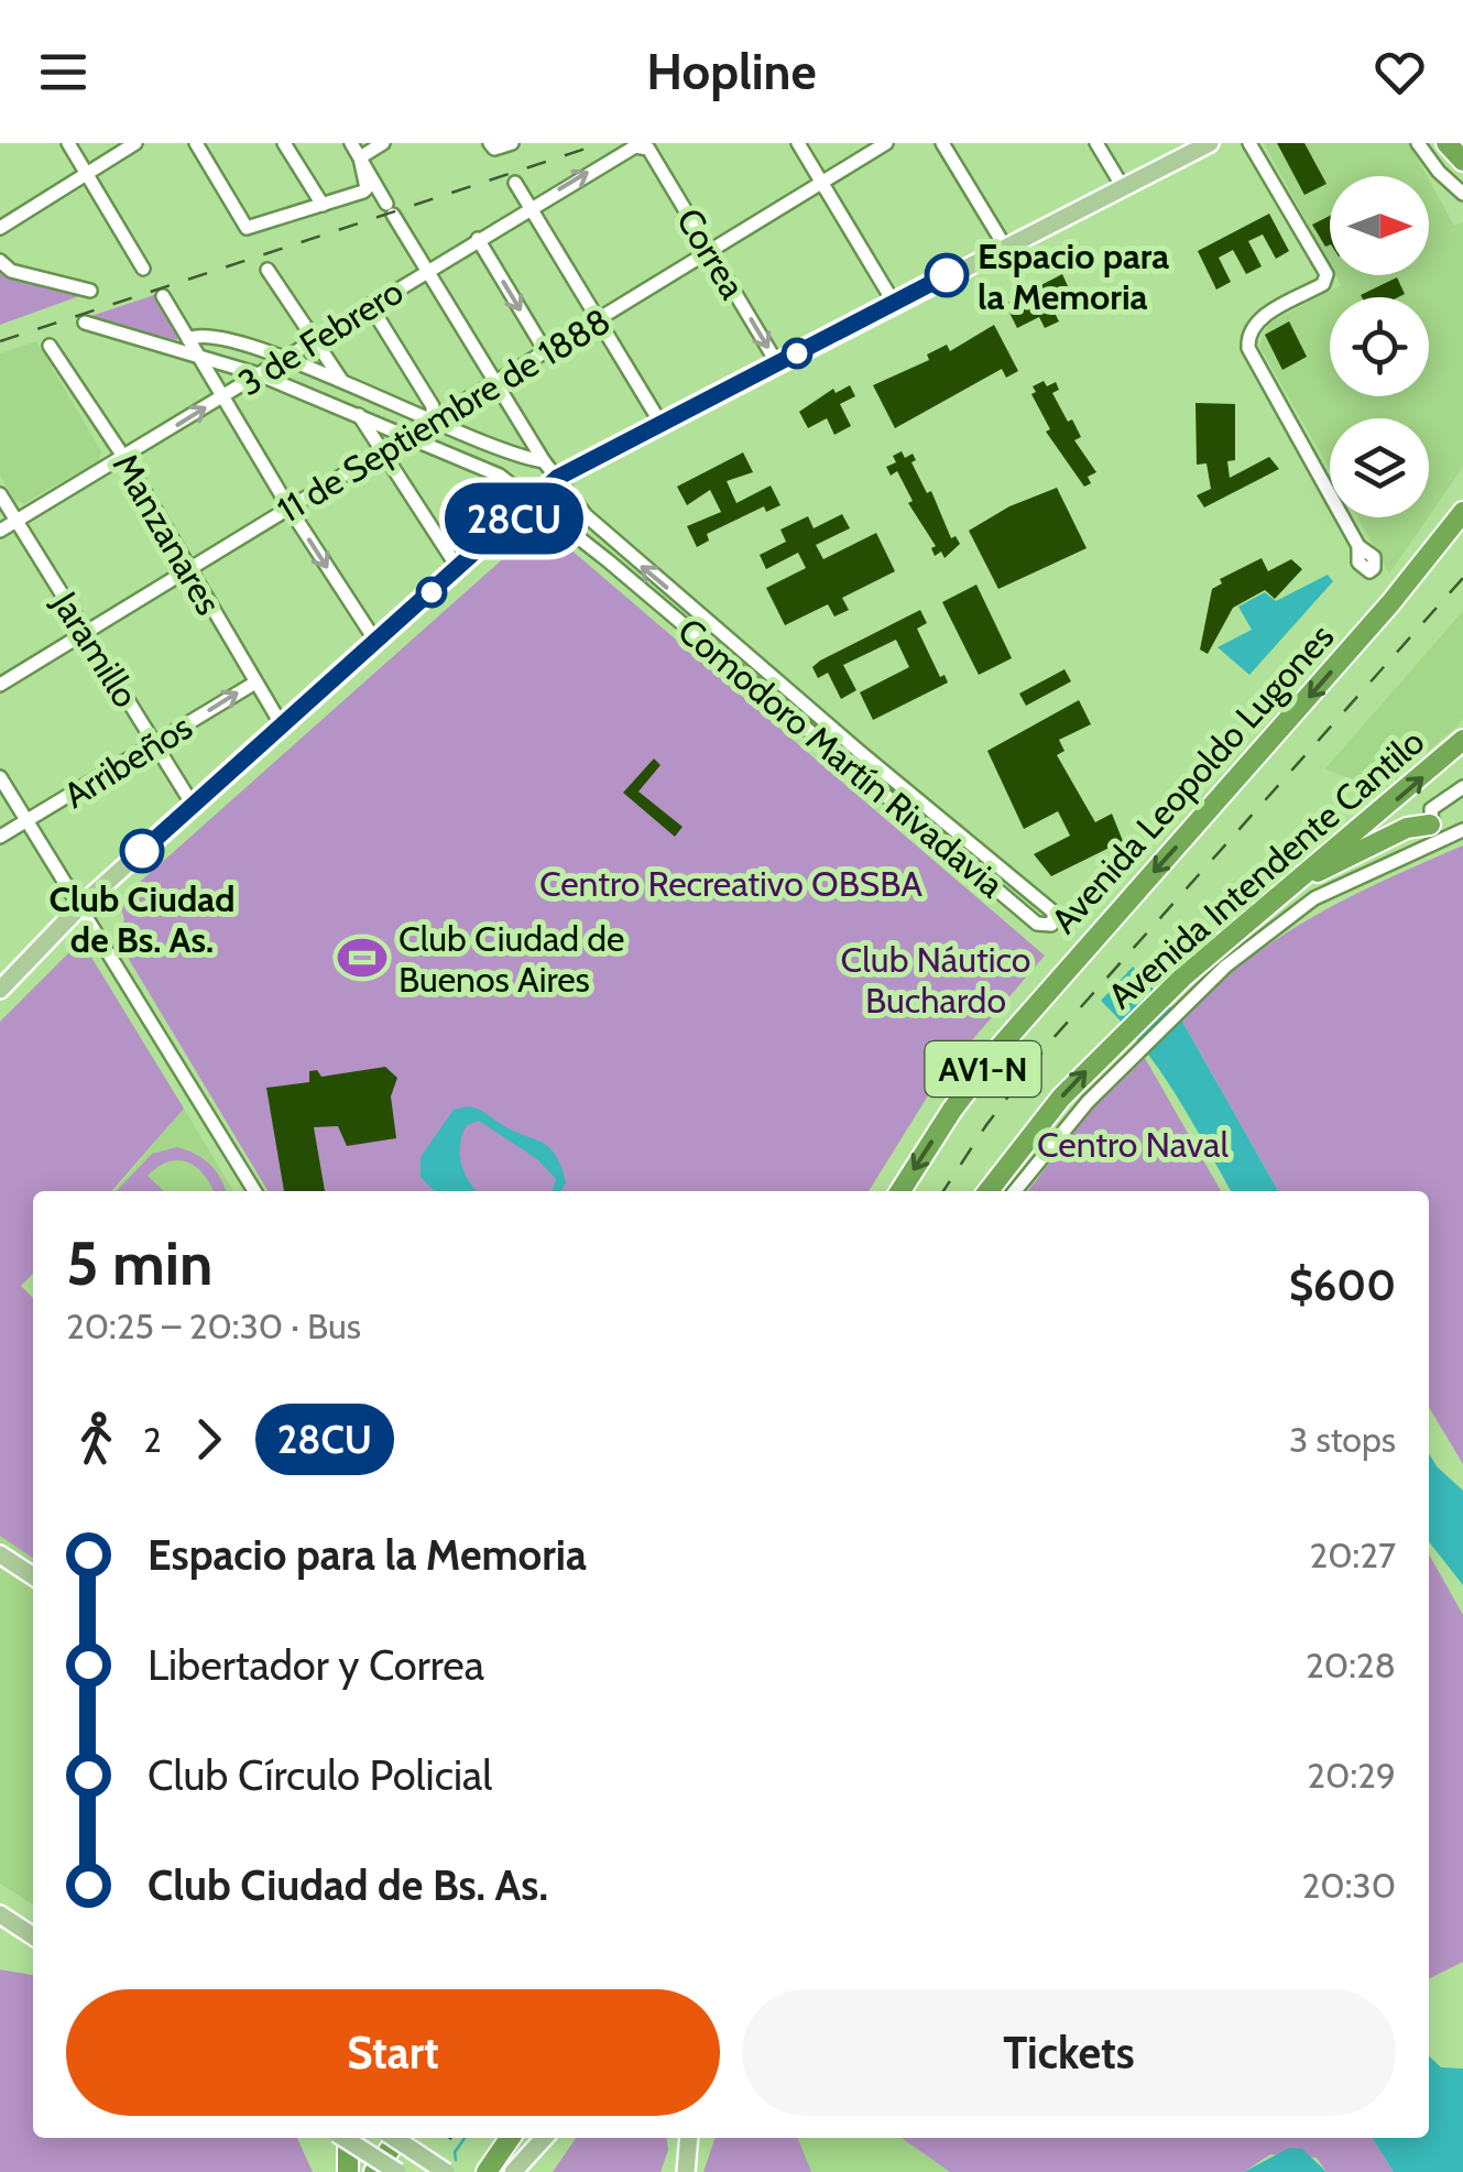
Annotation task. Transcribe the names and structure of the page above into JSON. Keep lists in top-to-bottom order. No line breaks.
{"streets":{"highway":["Avenida Leopoldo Lugones","Avenida Intendente Cantilo","AV1-N"],"street":["Correa","3 de Febrero","11 de Septiembre de 1888","Manzanares","Jaramillo","Comodoro Martín Rivadavia","Arribeños"]},"crossings":[["Correa","3 de Febrero"],["Correa","11 de Septiembre de 1888"],["3 de Febrero","Manzanares"],["3 de Febrero","Jaramillo"],["3 de Febrero","Comodoro Martín Rivadavia"],["11 de Septiembre de 1888","Manzanares"],["11 de Septiembre de 1888","Jaramillo"],["11 de Septiembre de 1888","Comodoro Martín Rivadavia"],["Manzanares","Arribeños"],["Jaramillo","Arribeños"]],"one_way":["Correa","Arribeños","Avenida Leopoldo Lugones"],"parks":["Centro Recreativo OBSBA","Club Náutico Buchardo","Centro Naval"],"places":{"other":["Espacio para la Memoria","Club Ciudad de Bs. As."],"sports":["Club Ciudad de Buenos Aires"]},"lines":["bus line 28CU"],"north":"right","page":{"header":"Hopline","on_map":"28CU","heading":["5 min","20:25 – 20:30 · Bus","$600"],"legs":["2","28CU","3 stops"],"list":[{"name":"Espacio para la Memoria","value":"20:27"},{"name":"Libertador y Correa","value":"20:28"},{"name":"Club Círculo Policial","value":"20:29"},{"name":"Club Ciudad de Bs. As.","value":"20:30"}],"buttons":["Start","Tickets"]}}
